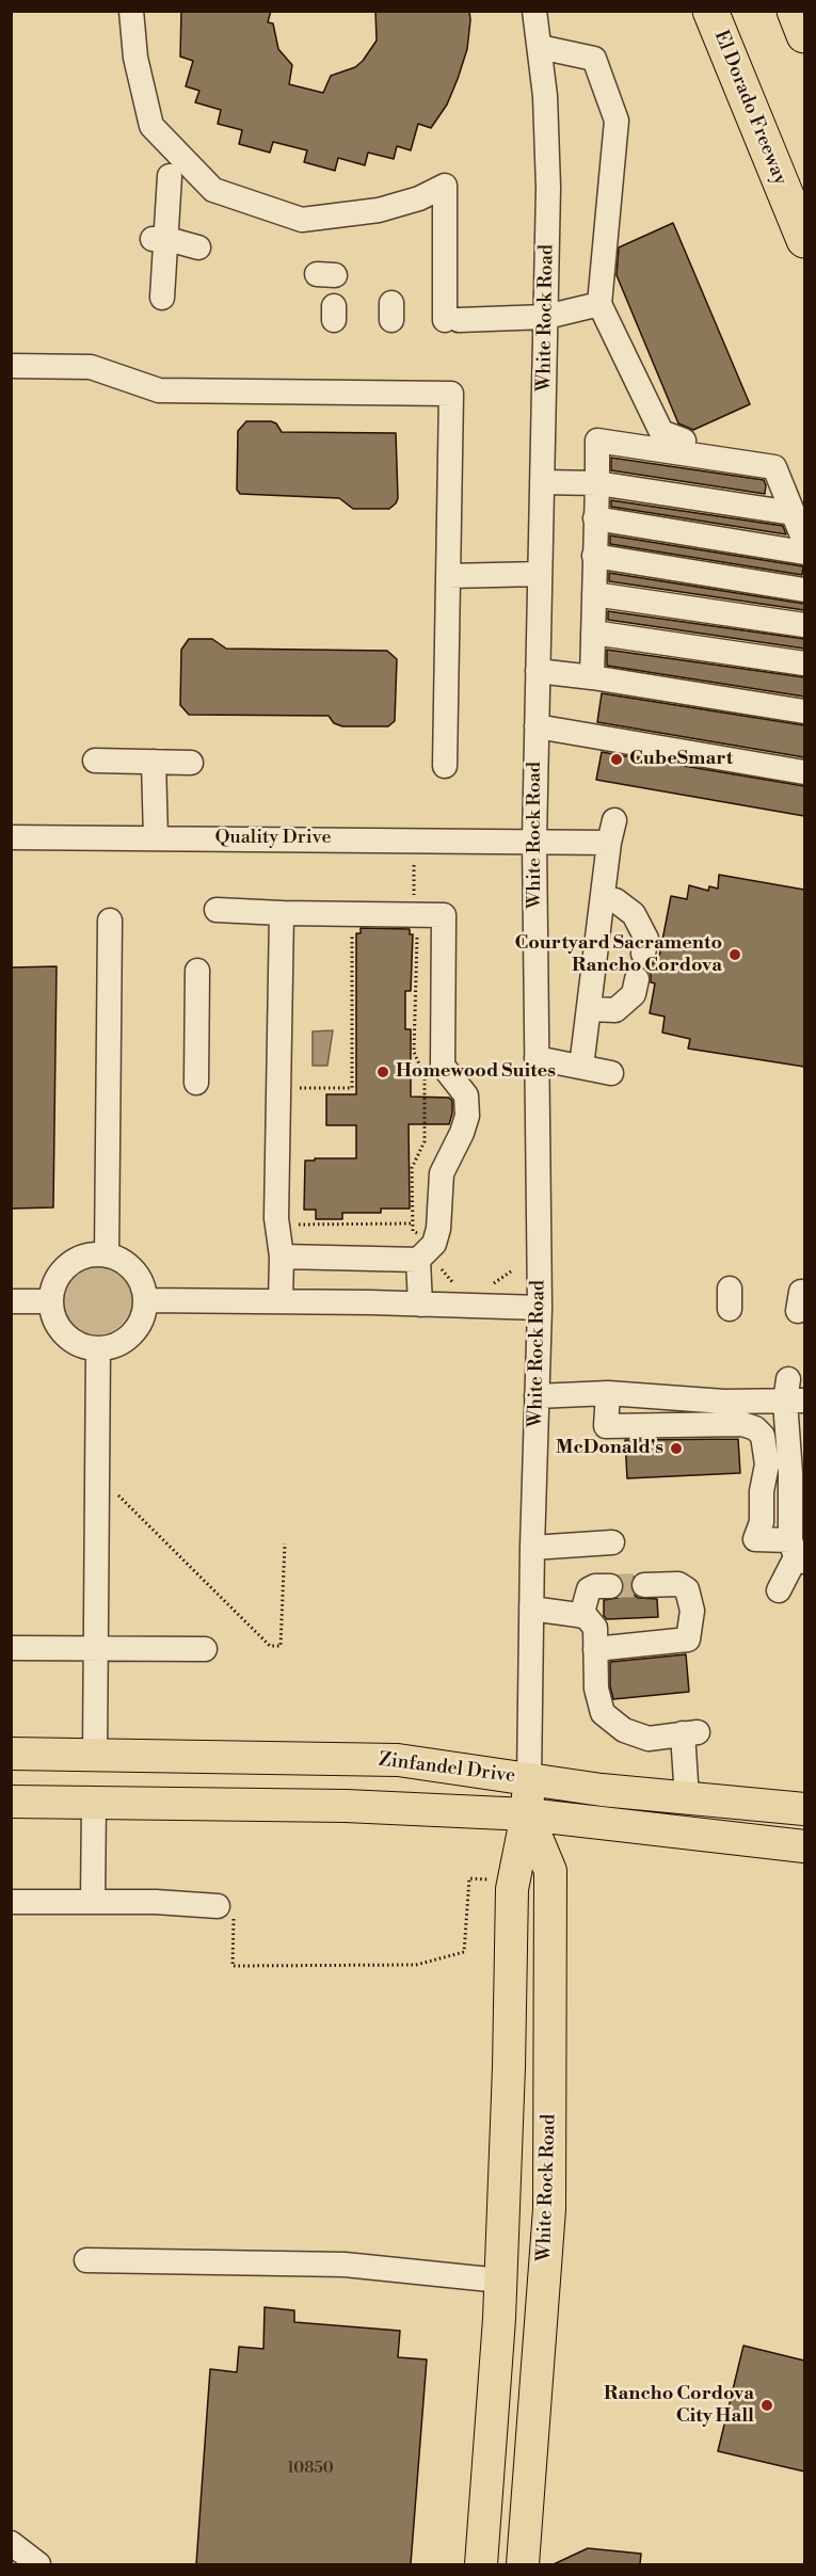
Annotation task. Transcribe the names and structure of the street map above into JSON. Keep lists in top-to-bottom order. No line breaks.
{"streets":{"highway":["El Dorado Freeway"],"main road":["White Rock Road","Zinfandel Drive"],"street":["Quality Drive"]},"crossings":[["White Rock Road","Quality Drive"],["White Rock Road","Zinfandel Drive"]],"places":["CubeSmart","Courtyard Sacramento Rancho Cordova","Homewood Suites","McDonald's","Rancho Cordova City Hall"],"house_numbers":["10850"]}
